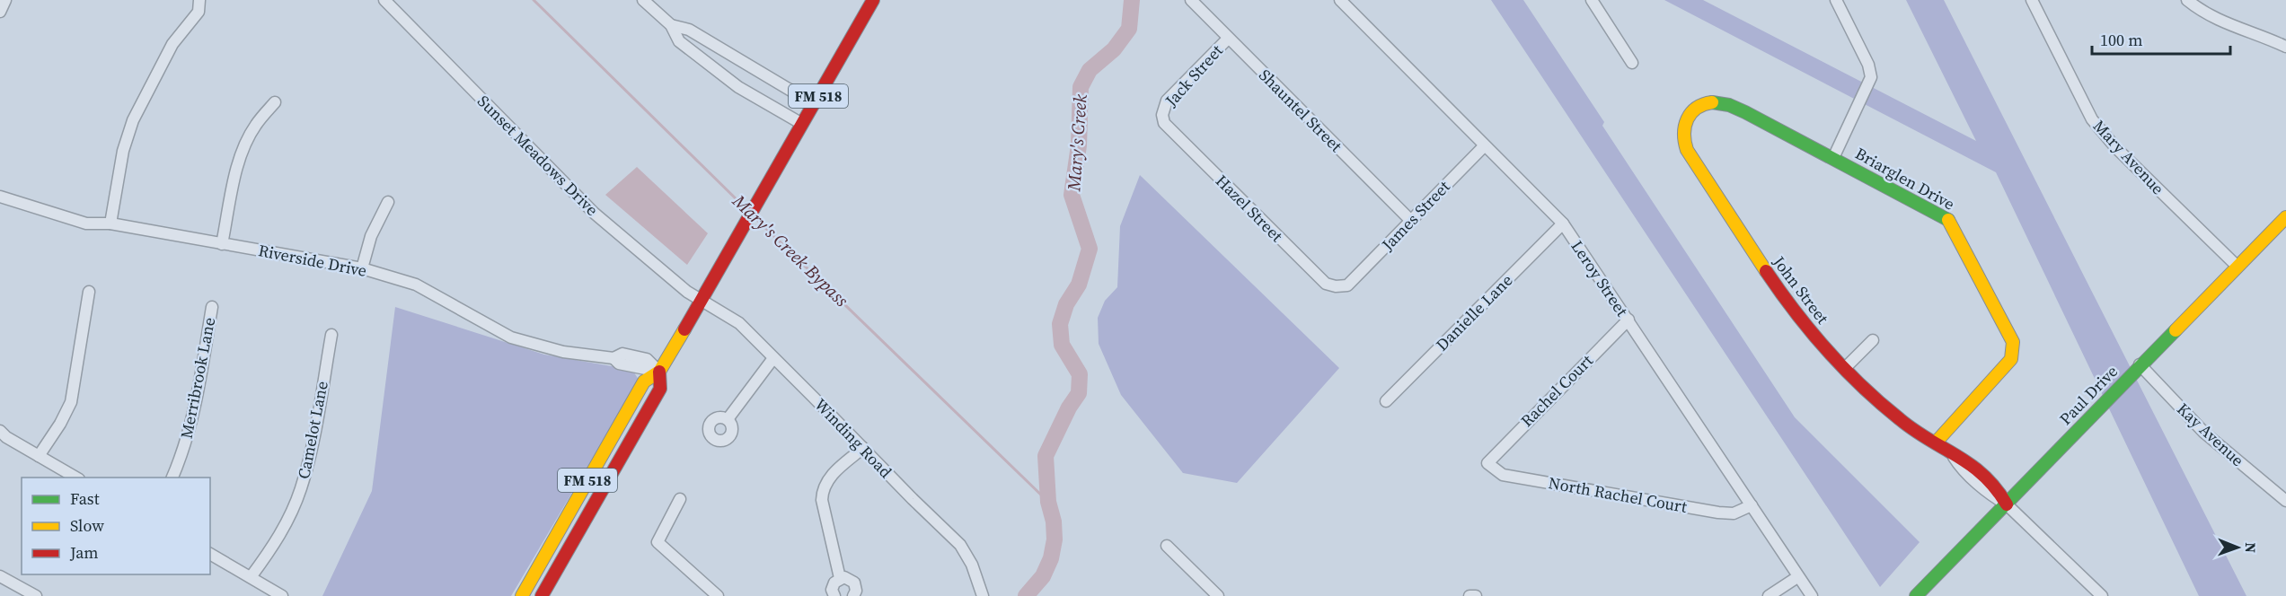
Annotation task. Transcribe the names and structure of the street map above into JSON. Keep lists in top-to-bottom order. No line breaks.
{"streets":{"street":["Jack Street","FM 518","Shauntel Street","Sunset Meadows Drive","Mary Avenue","Briarglen Drive","Hazel Street","James Street","Riverside Drive","Leroy Street","John Street","Danielle Lane","Merribrook Lane","Rachel Court","Paul Drive","Camelot Lane","Kay Avenue","Winding Road","North Rachel Court"]},"crossings":[["Jack Street","Shauntel Street"],["Jack Street","Hazel Street"],["FM 518","Sunset Meadows Drive"],["FM 518","Riverside Drive"],["FM 518","Winding Road"],["Shauntel Street","James Street"],["Sunset Meadows Drive","Winding Road"],["Mary Avenue","Paul Drive"],["Briarglen Drive","John Street"],["Hazel Street","James Street"],["James Street","Leroy Street"],["Leroy Street","Danielle Lane"],["Leroy Street","Rachel Court"],["Leroy Street","North Rachel Court"],["John Street","Paul Drive"],["Rachel Court","North Rachel Court"],["Paul Drive","Kay Avenue"]],"water":["Mary's Creek","Mary's Creek Bypass"],"legend":["Fast","Slow","Jam"],"scale_bar":"100 m","north":"right"}
